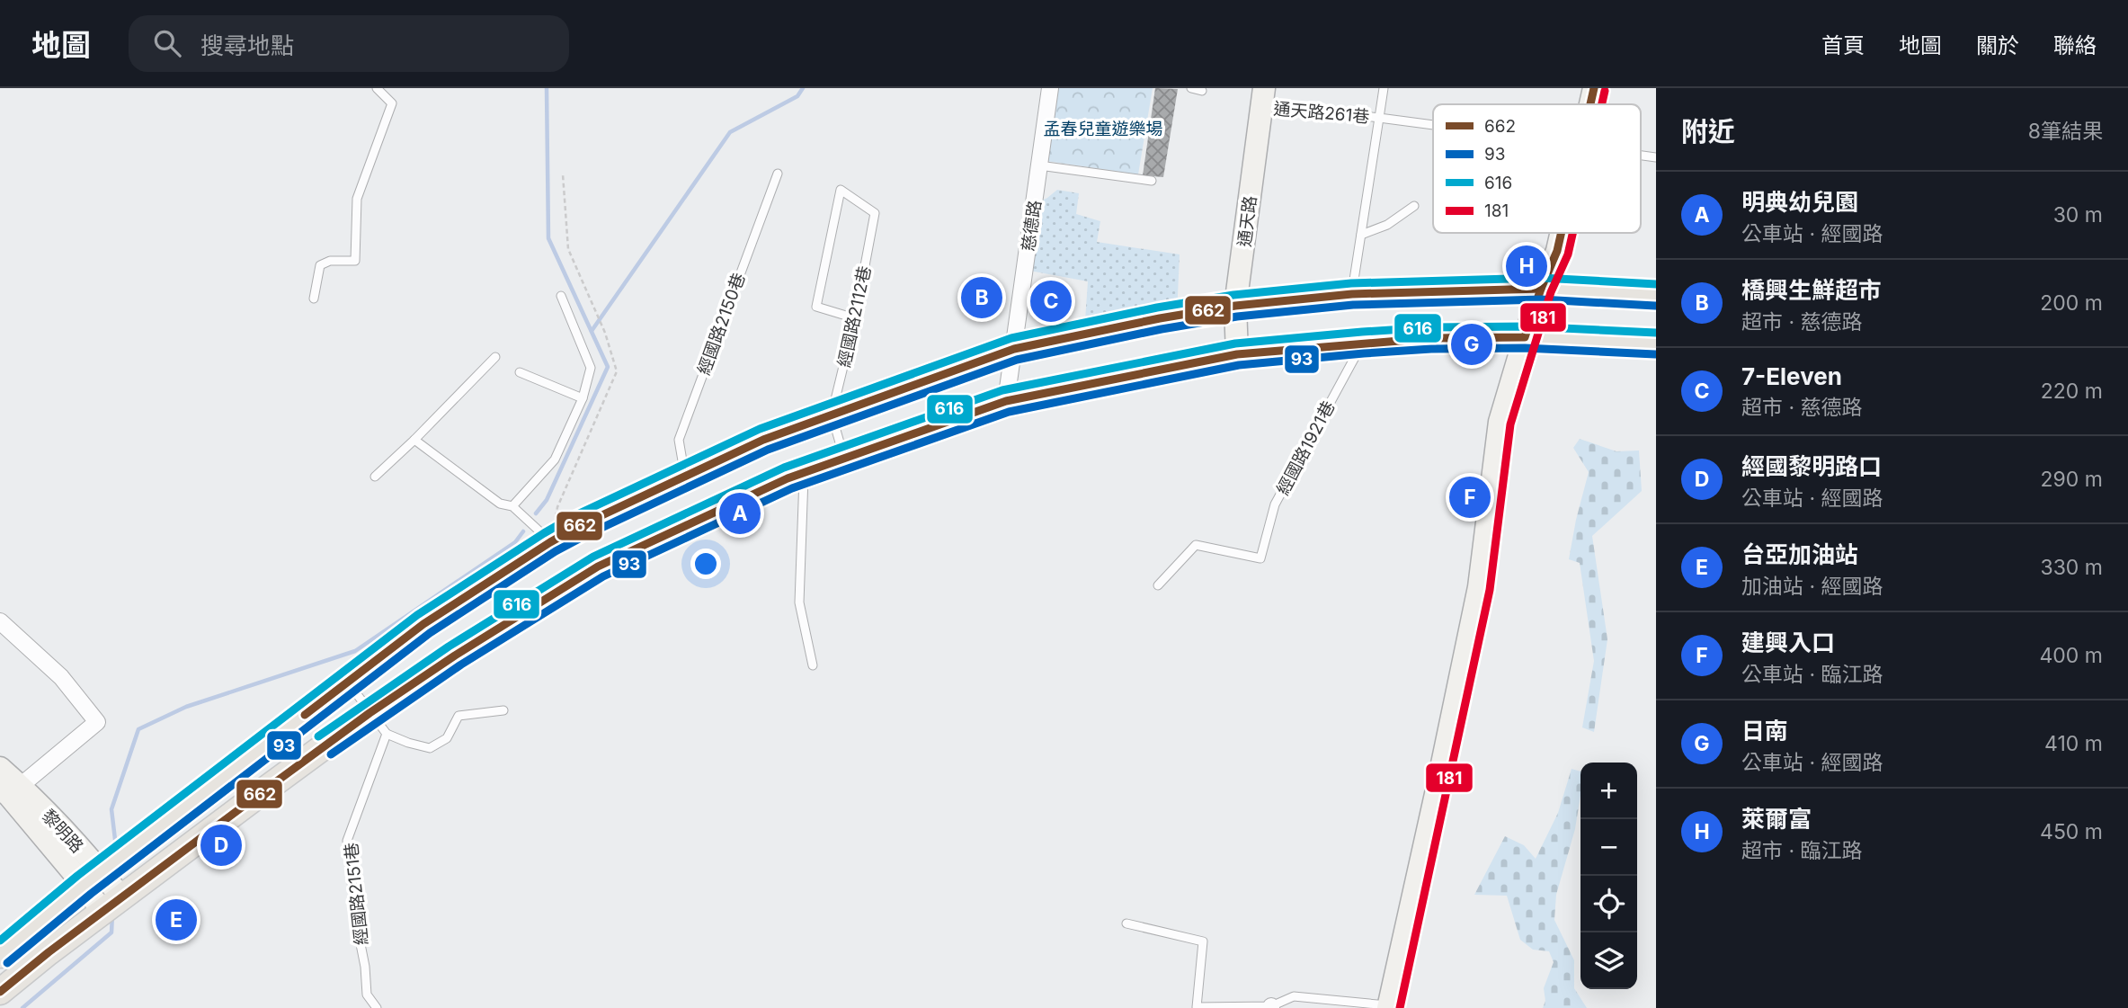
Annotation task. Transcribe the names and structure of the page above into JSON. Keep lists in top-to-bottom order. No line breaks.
{"streets":{"street":["通天路","慈德路","黎明路"],"lane":["通天路261巷","經國路2112巷","經國路2150巷","經國路1921巷","經國路2151巷"]},"crossings":[["通天路261巷","通天路"]],"parks":["孟春兒童遊樂場"],"lines":["transit line 662","transit line 181","transit line 616","transit line 93"],"legend":["662","93","616","181"],"page":{"header":"地圖","search":"搜尋地點","nav":["首頁","地圖","關於","聯絡"],"heading":["附近","8筆結果"],"list":[{"mark":"A","name":"明典幼兒園","note":"公車站 · 經國路","value":"30 m"},{"mark":"B","name":"橋興生鮮超市","note":"超市 · 慈德路","value":"200 m"},{"mark":"C","name":"7-Eleven","note":"超市 · 慈德路","value":"220 m"},{"mark":"D","name":"經國黎明路口","note":"公車站 · 經國路","value":"290 m"},{"mark":"E","name":"台亞加油站","note":"加油站 · 經國路","value":"330 m"},{"mark":"F","name":"建興入口","note":"公車站 · 臨江路","value":"400 m"},{"mark":"G","name":"日南","note":"公車站 · 經國路","value":"410 m"},{"mark":"H","name":"萊爾富","note":"超市 · 臨江路","value":"450 m"}],"pins":["H","B","C","G","F","A","D","E"],"map_buttons":["+","−"]}}
